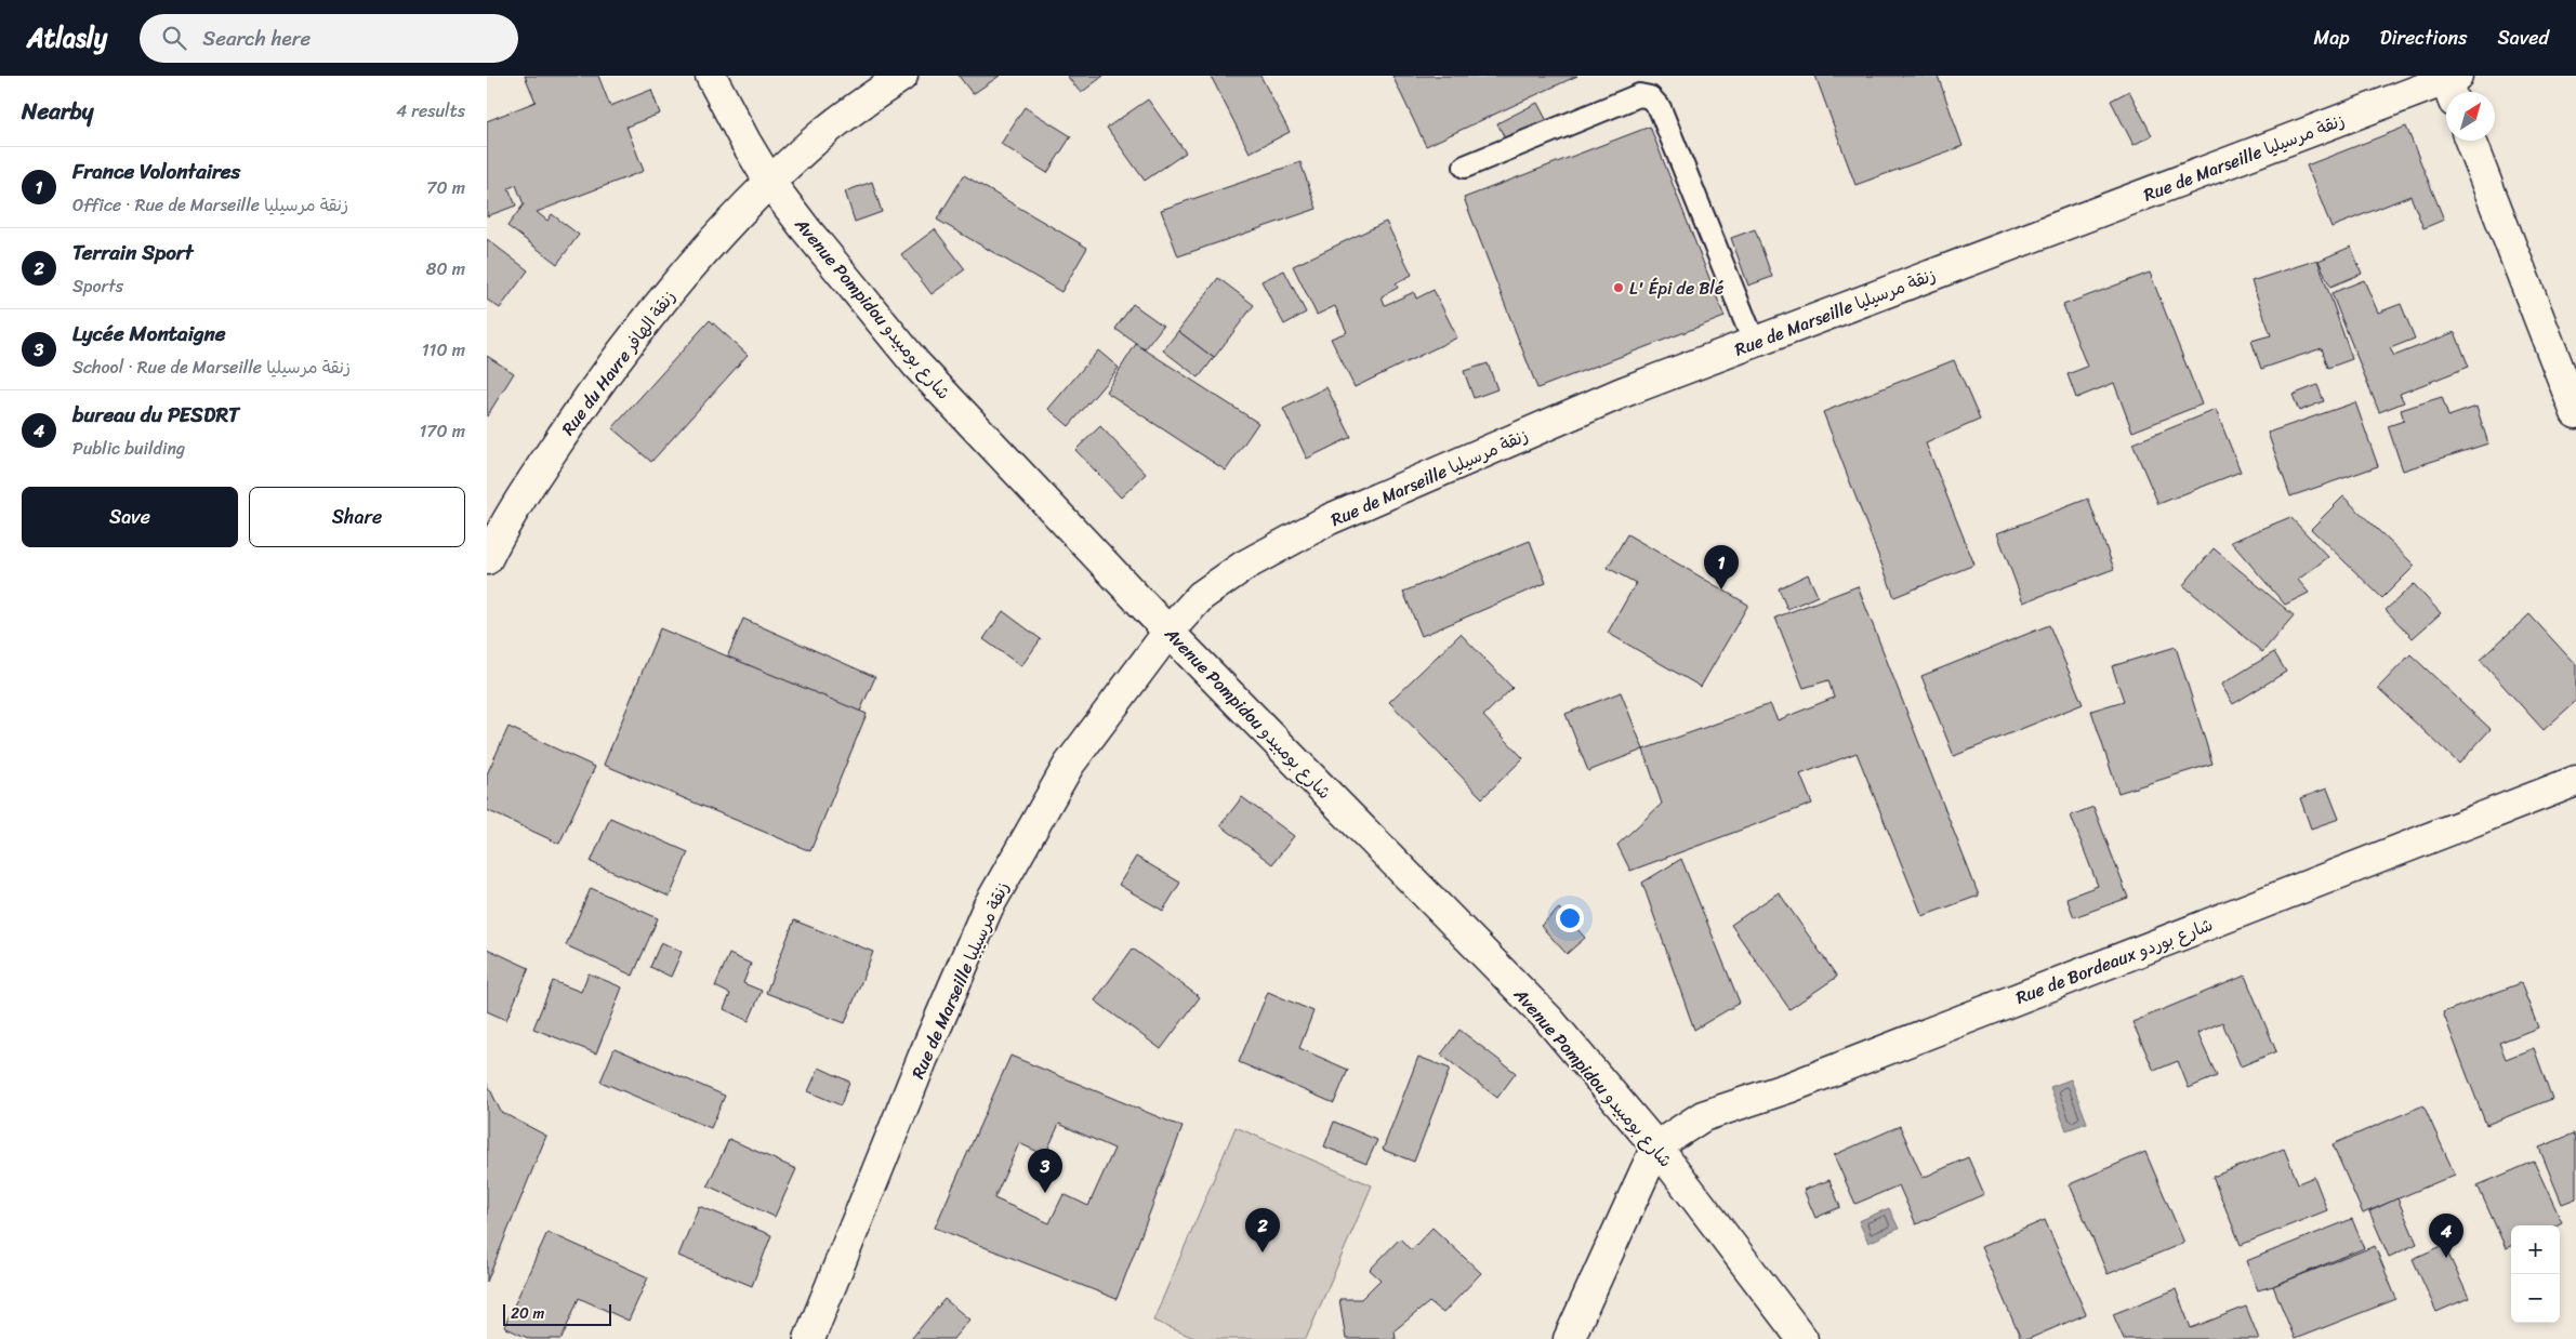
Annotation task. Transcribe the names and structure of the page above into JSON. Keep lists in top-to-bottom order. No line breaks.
{"streets":{"street":["Rue de Marseille زنقة مرسيليا","Avenue Pompidou شارع بومبيدو","Rue du Havre زنقة الهافر","Rue de Bordeaux شارع بوردو"]},"crossings":[["Rue de Marseille زنقة مرسيليا","Avenue Pompidou شارع بومبيدو"],["Avenue Pompidou شارع بومبيدو","Rue du Havre زنقة الهافر"],["Avenue Pompidou شارع بومبيدو","Rue de Bordeaux شارع بوردو"]],"places":["L' Épi de Blé"],"scale_bar":"20 m","north":"top right","page":{"header":"Atlasly","search":"Search here","nav":["Map","Directions","Saved"],"heading":["Nearby","4 results"],"list":[{"mark":"1","name":"France Volontaires","note":"Office · Rue de Marseille زنقة مرسيليا","value":"70 m"},{"mark":"2","name":"Terrain Sport","note":"Sports","value":"80 m"},{"mark":"3","name":"Lycée Montaigne","note":"School · Rue de Marseille زنقة مرسيليا","value":"110 m"},{"mark":"4","name":"bureau du PESDRT","note":"Public building","value":"170 m"}],"buttons":["Save","Share"],"pins":["1","3","2","4"],"map_buttons":["+","−"],"scale":"20 m"}}
